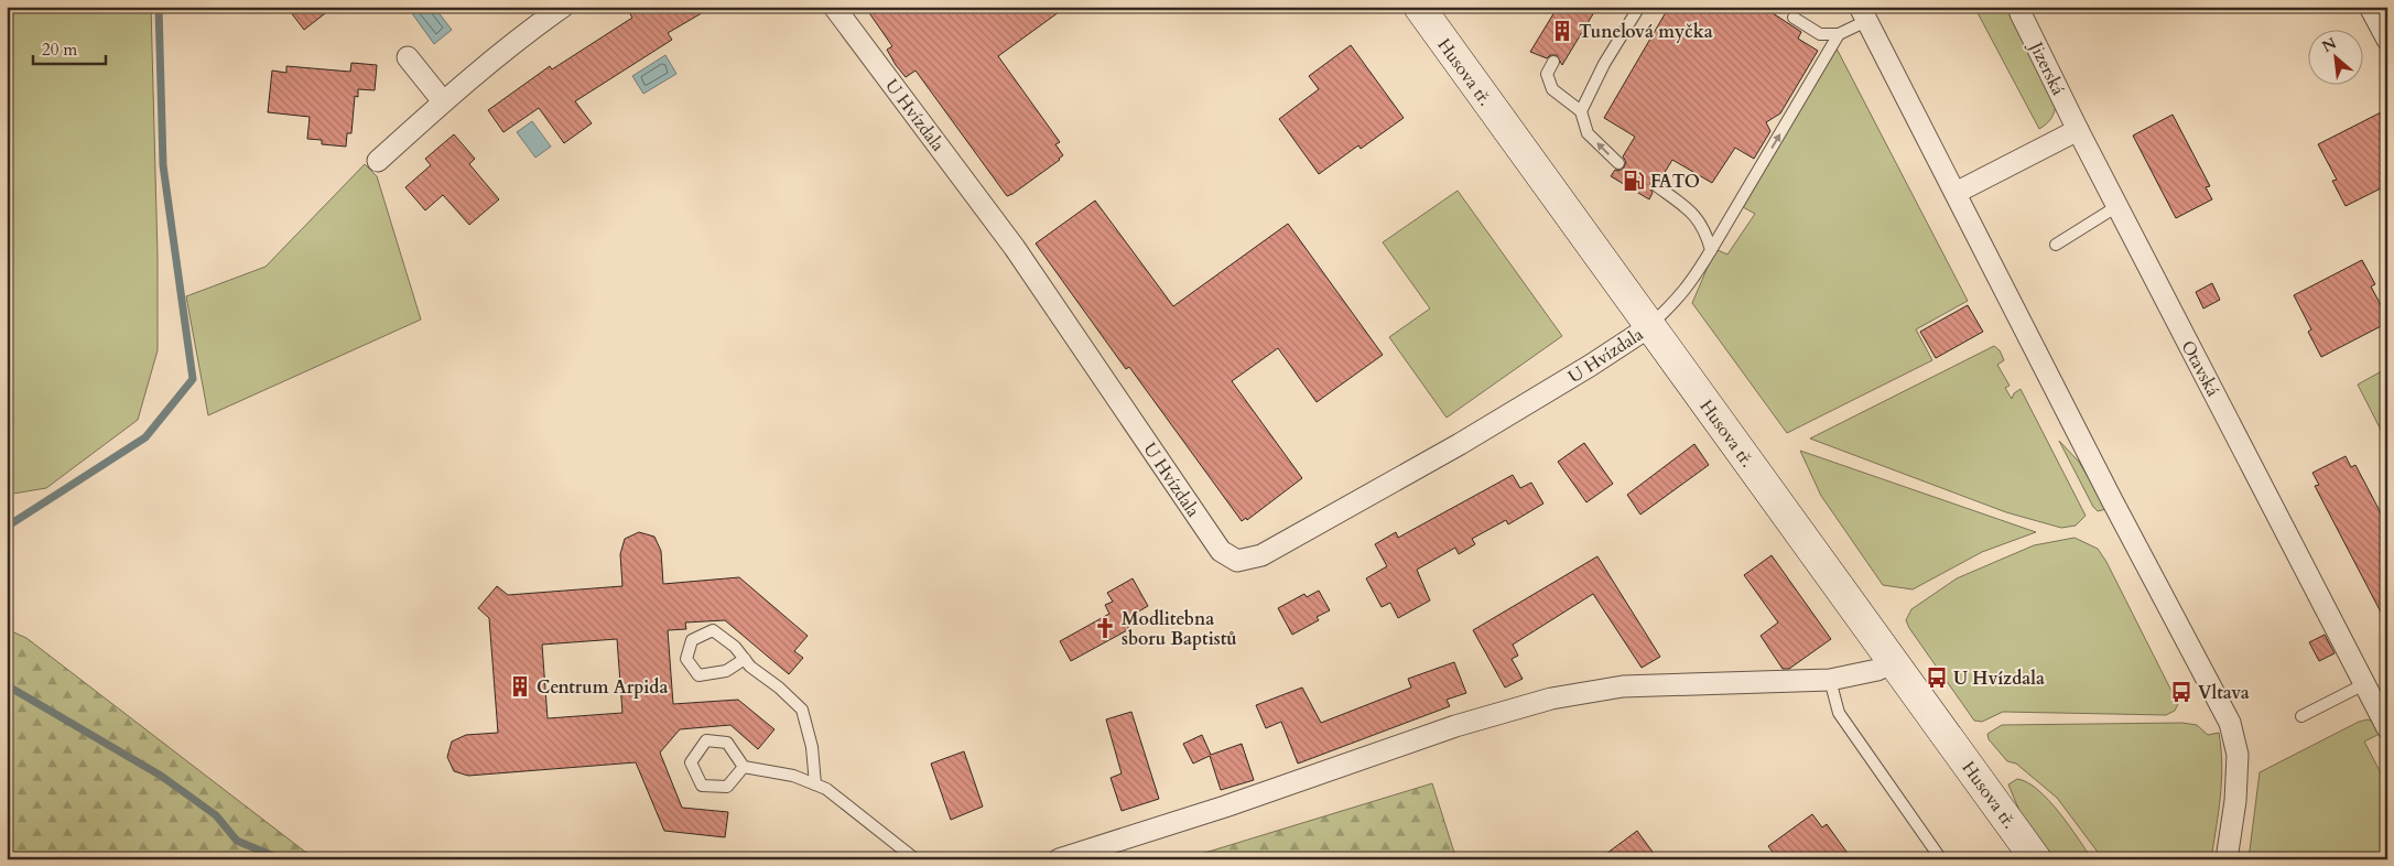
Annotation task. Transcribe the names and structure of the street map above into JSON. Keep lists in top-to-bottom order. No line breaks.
{"streets":{"street":["Jizerská","Husova tř.","U Hvízdala","Otavská"]},"crossings":[["Jizerská","Otavská"],["Husova tř.","U Hvízdala"]],"places":{"building":["Tunelová myčka","Centrum Arpida"],"fuel station":["FATO"],"church":["Modlitebna sboru Baptistů"],"bus stop":["U Hvízdala","Vltava"]},"scale_bar":"20 m","north":"top left"}
